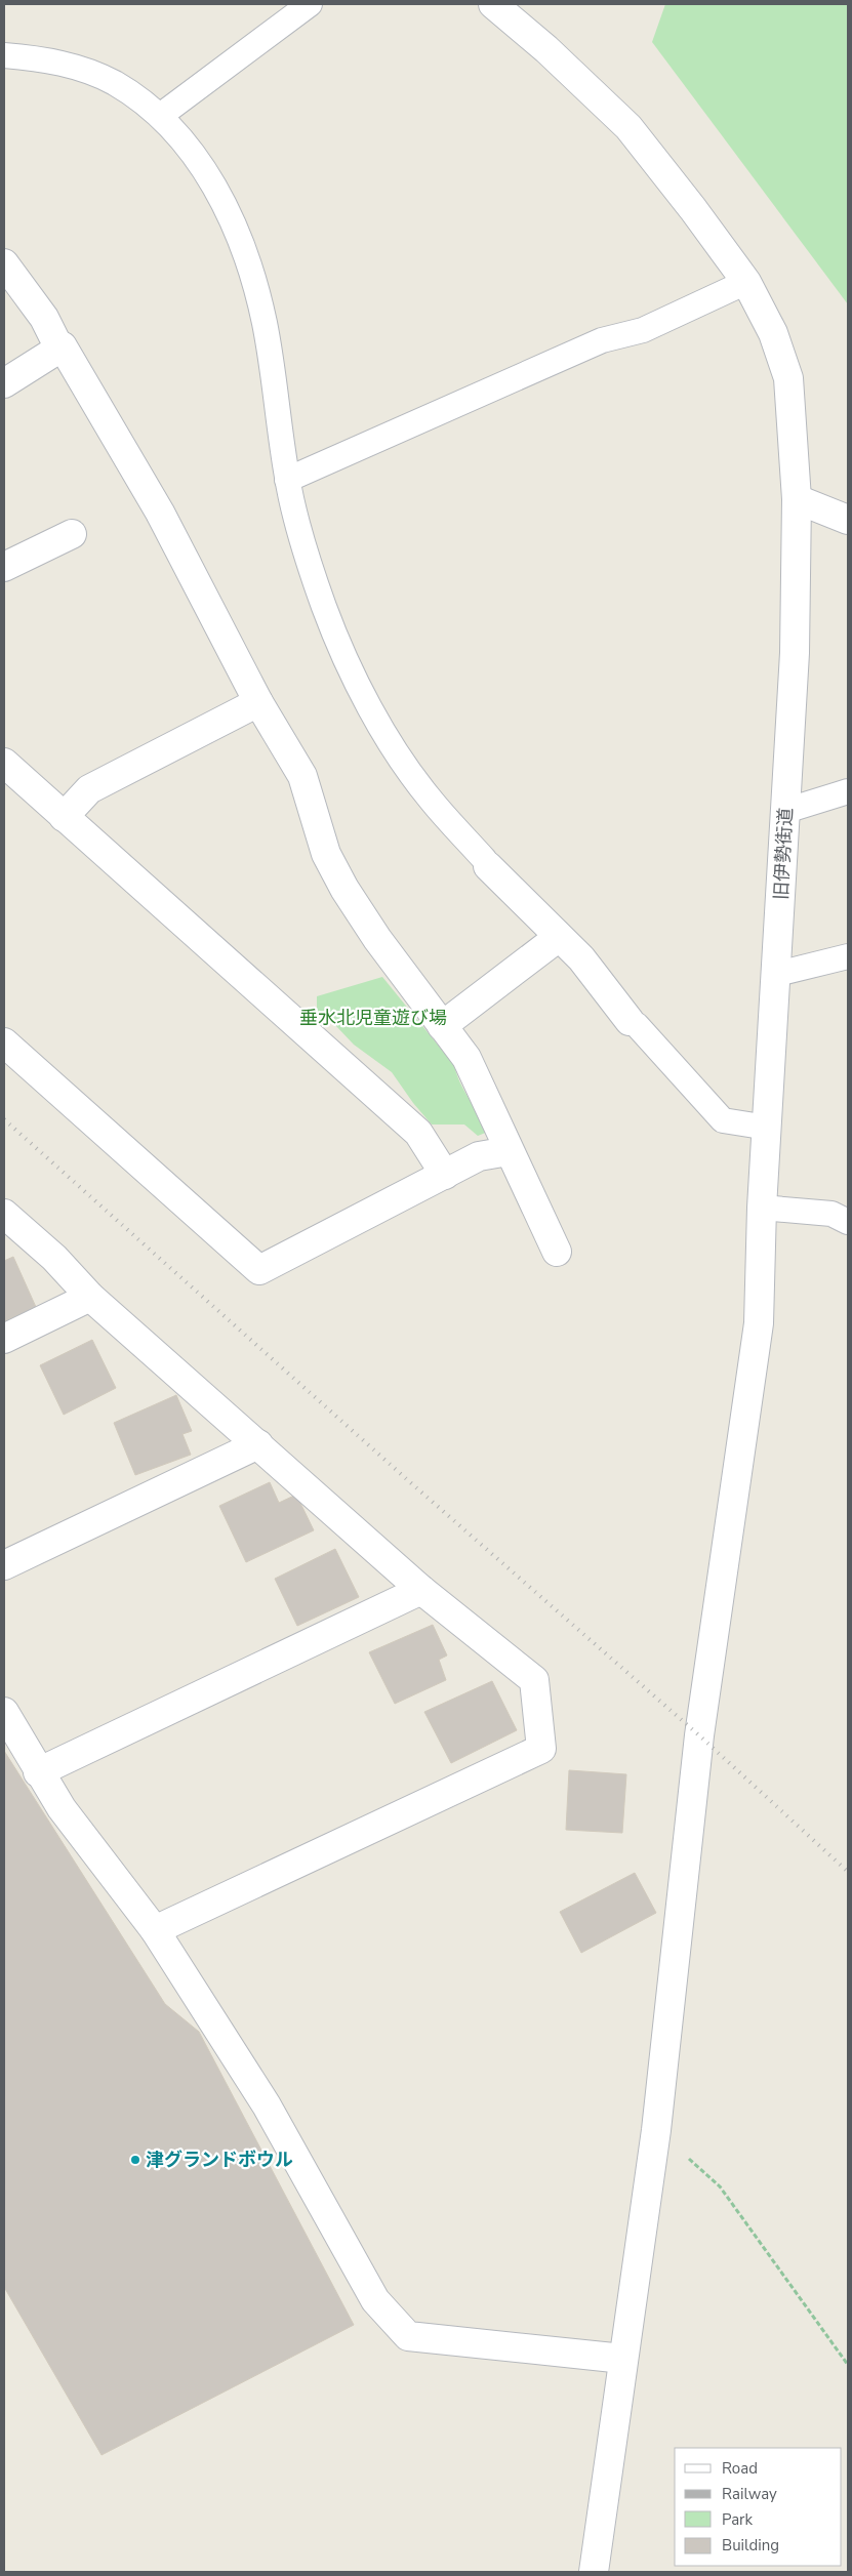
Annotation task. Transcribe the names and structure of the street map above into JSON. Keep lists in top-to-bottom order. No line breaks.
{"streets":{"street":["旧伊勢街道"]},"parks":["垂水北児童遊び場"],"places":["津グランドボウル"],"legend":["Road","Railway","Park","Building"]}
